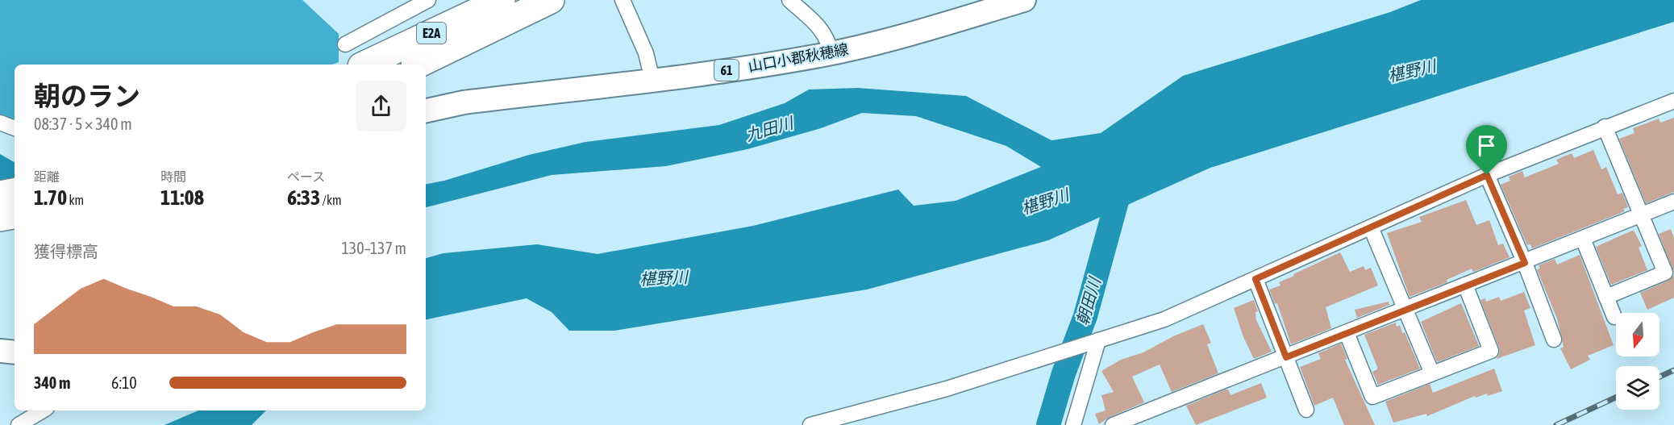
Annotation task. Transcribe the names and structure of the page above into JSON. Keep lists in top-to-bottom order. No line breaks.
{"streets":{"highway":["E2A"],"main road":["山口小郡秋穂線","61"]},"water":["椹野川","九田川","朝田川"],"north":"bottom","page":{"heading":["朝のラン","08:37 · 5 × 340 m"],"stats":[["距離","1.70 km"],["時間","11:08"],["ペース","6:33 /km"]],"chart":["獲得標高","130–137 m"],"list":[{"name":"340 m","note":"6:10"}]}}
